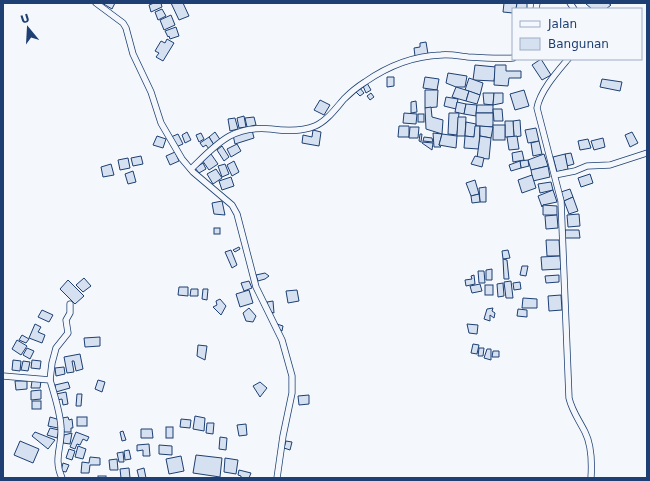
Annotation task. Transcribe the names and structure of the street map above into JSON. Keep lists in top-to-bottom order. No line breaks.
{"legend":["Jalan","Bangunan"],"north":"top"}
